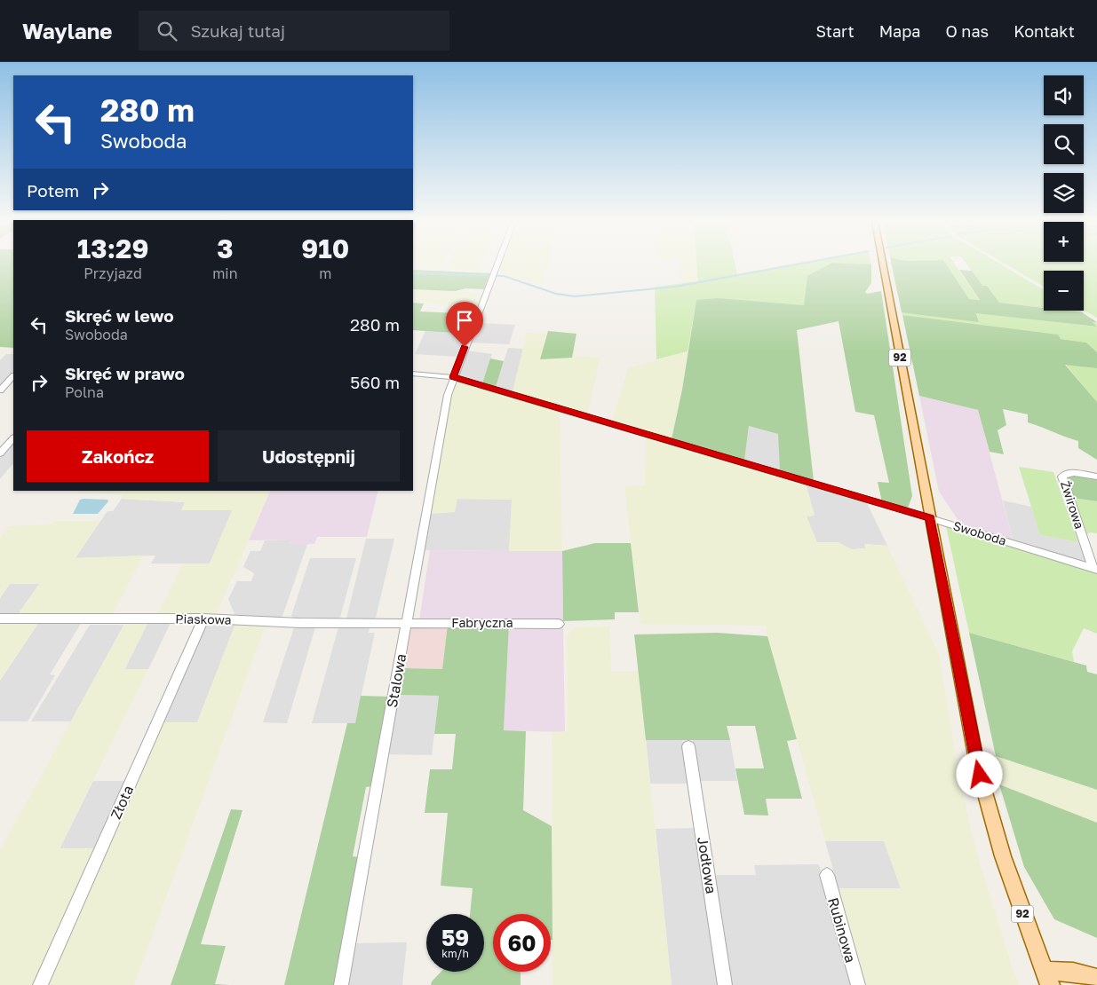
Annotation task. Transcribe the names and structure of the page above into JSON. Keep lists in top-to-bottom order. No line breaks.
{"streets":{"main road":["92"],"street":["Żwirowa","Swoboda","Piaskowa","Fabryczna","Stalowa","Złota","Jodłowa","Rubinowa"]},"crossings":[["92","Swoboda"],["Żwirowa","Swoboda"],["Swoboda","Stalowa"],["Piaskowa","Fabryczna"],["Piaskowa","Stalowa"],["Piaskowa","Złota"],["Fabryczna","Stalowa"]],"page":{"header":"Waylane","search":"Szukaj tutaj","nav":["Start","Mapa","O nas","Kontakt"],"map_buttons":["+","−"],"turn":["280 m","Swoboda"],"then":"Potem","eta":["13:29","Przyjazd","3","min","910","m"],"list":[{"name":"Skręć w lewo","note":"Swoboda","value":"280 m"},{"name":"Skręć w prawo","note":"Polna","value":"560 m"}],"buttons":["Zakończ","Udostępnij"],"speed":"59 km/h","limit":"60"}}
